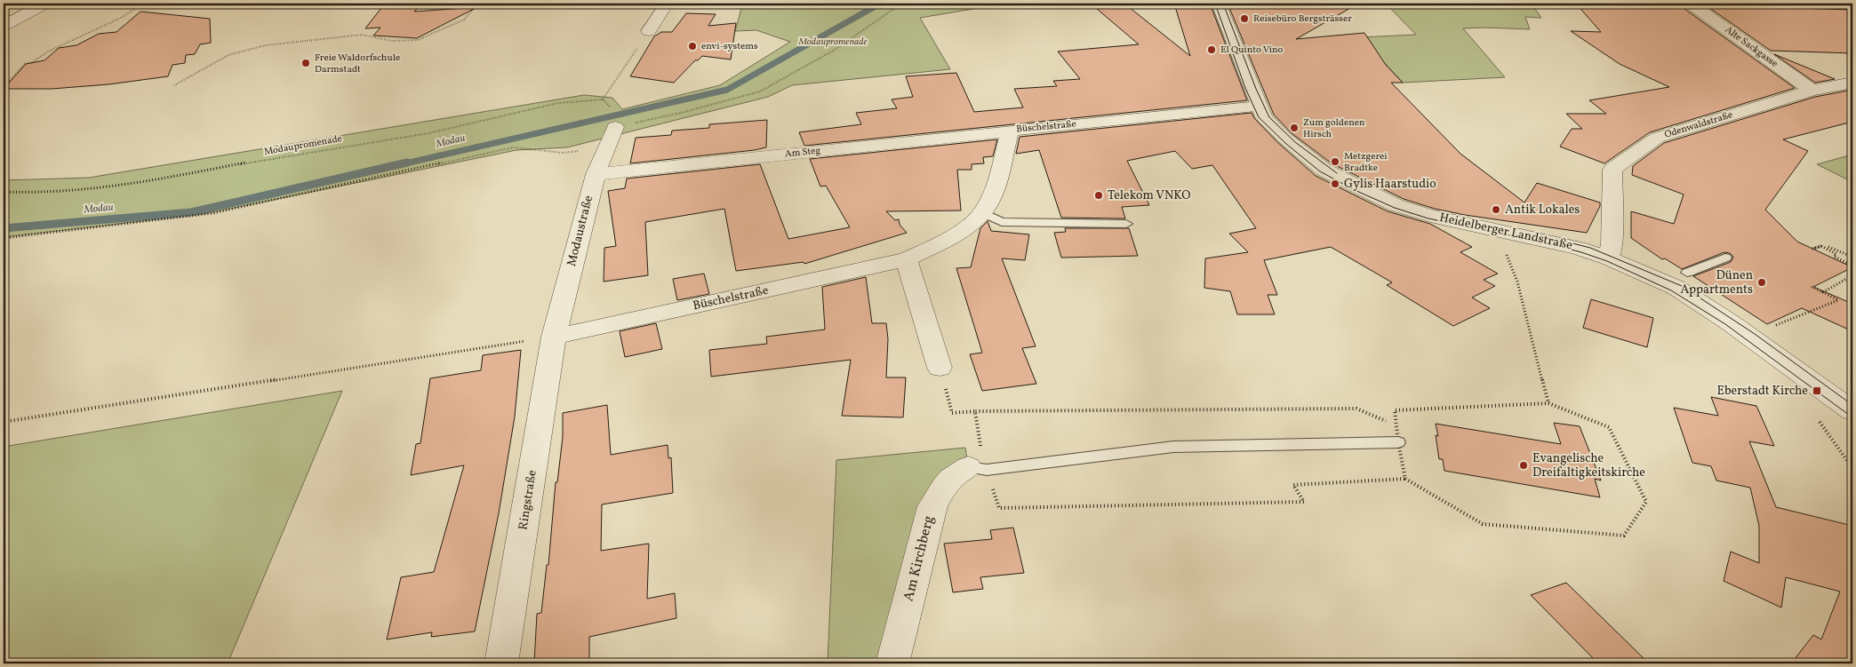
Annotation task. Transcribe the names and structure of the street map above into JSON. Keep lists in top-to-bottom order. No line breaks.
{"streets":{"street":["Alte Sackgasse","Odenwaldstraße","Büschelstraße","Am Steg","Modaustraße","Heidelberger Landstraße","Ringstraße","Am Kirchberg"],"path":["Modaupromenade"]},"crossings":[["Alte Sackgasse","Odenwaldstraße"],["Odenwaldstraße","Heidelberger Landstraße"],["Büschelstraße","Am Steg"],["Büschelstraße","Modaustraße"],["Büschelstraße","Heidelberger Landstraße"],["Büschelstraße","Ringstraße"],["Am Steg","Modaustraße"],["Modaustraße","Ringstraße"]],"water":["Modau"],"parks":["Modaupromenade"],"places":{"other":["Reisebüro Bergsträsser","envi-systems","El Quinto Vino","Freie Waldorfschule Darmstadt","Zum goldenen Hirsch","Metzgerei Bradtke","Gylis Haarstudio","Telekom VNKO","Antik Lokales","Dünen Appartments","Evangelische Dreifaltigkeitskirche"],"transit":["Eberstadt Kirche"]}}
